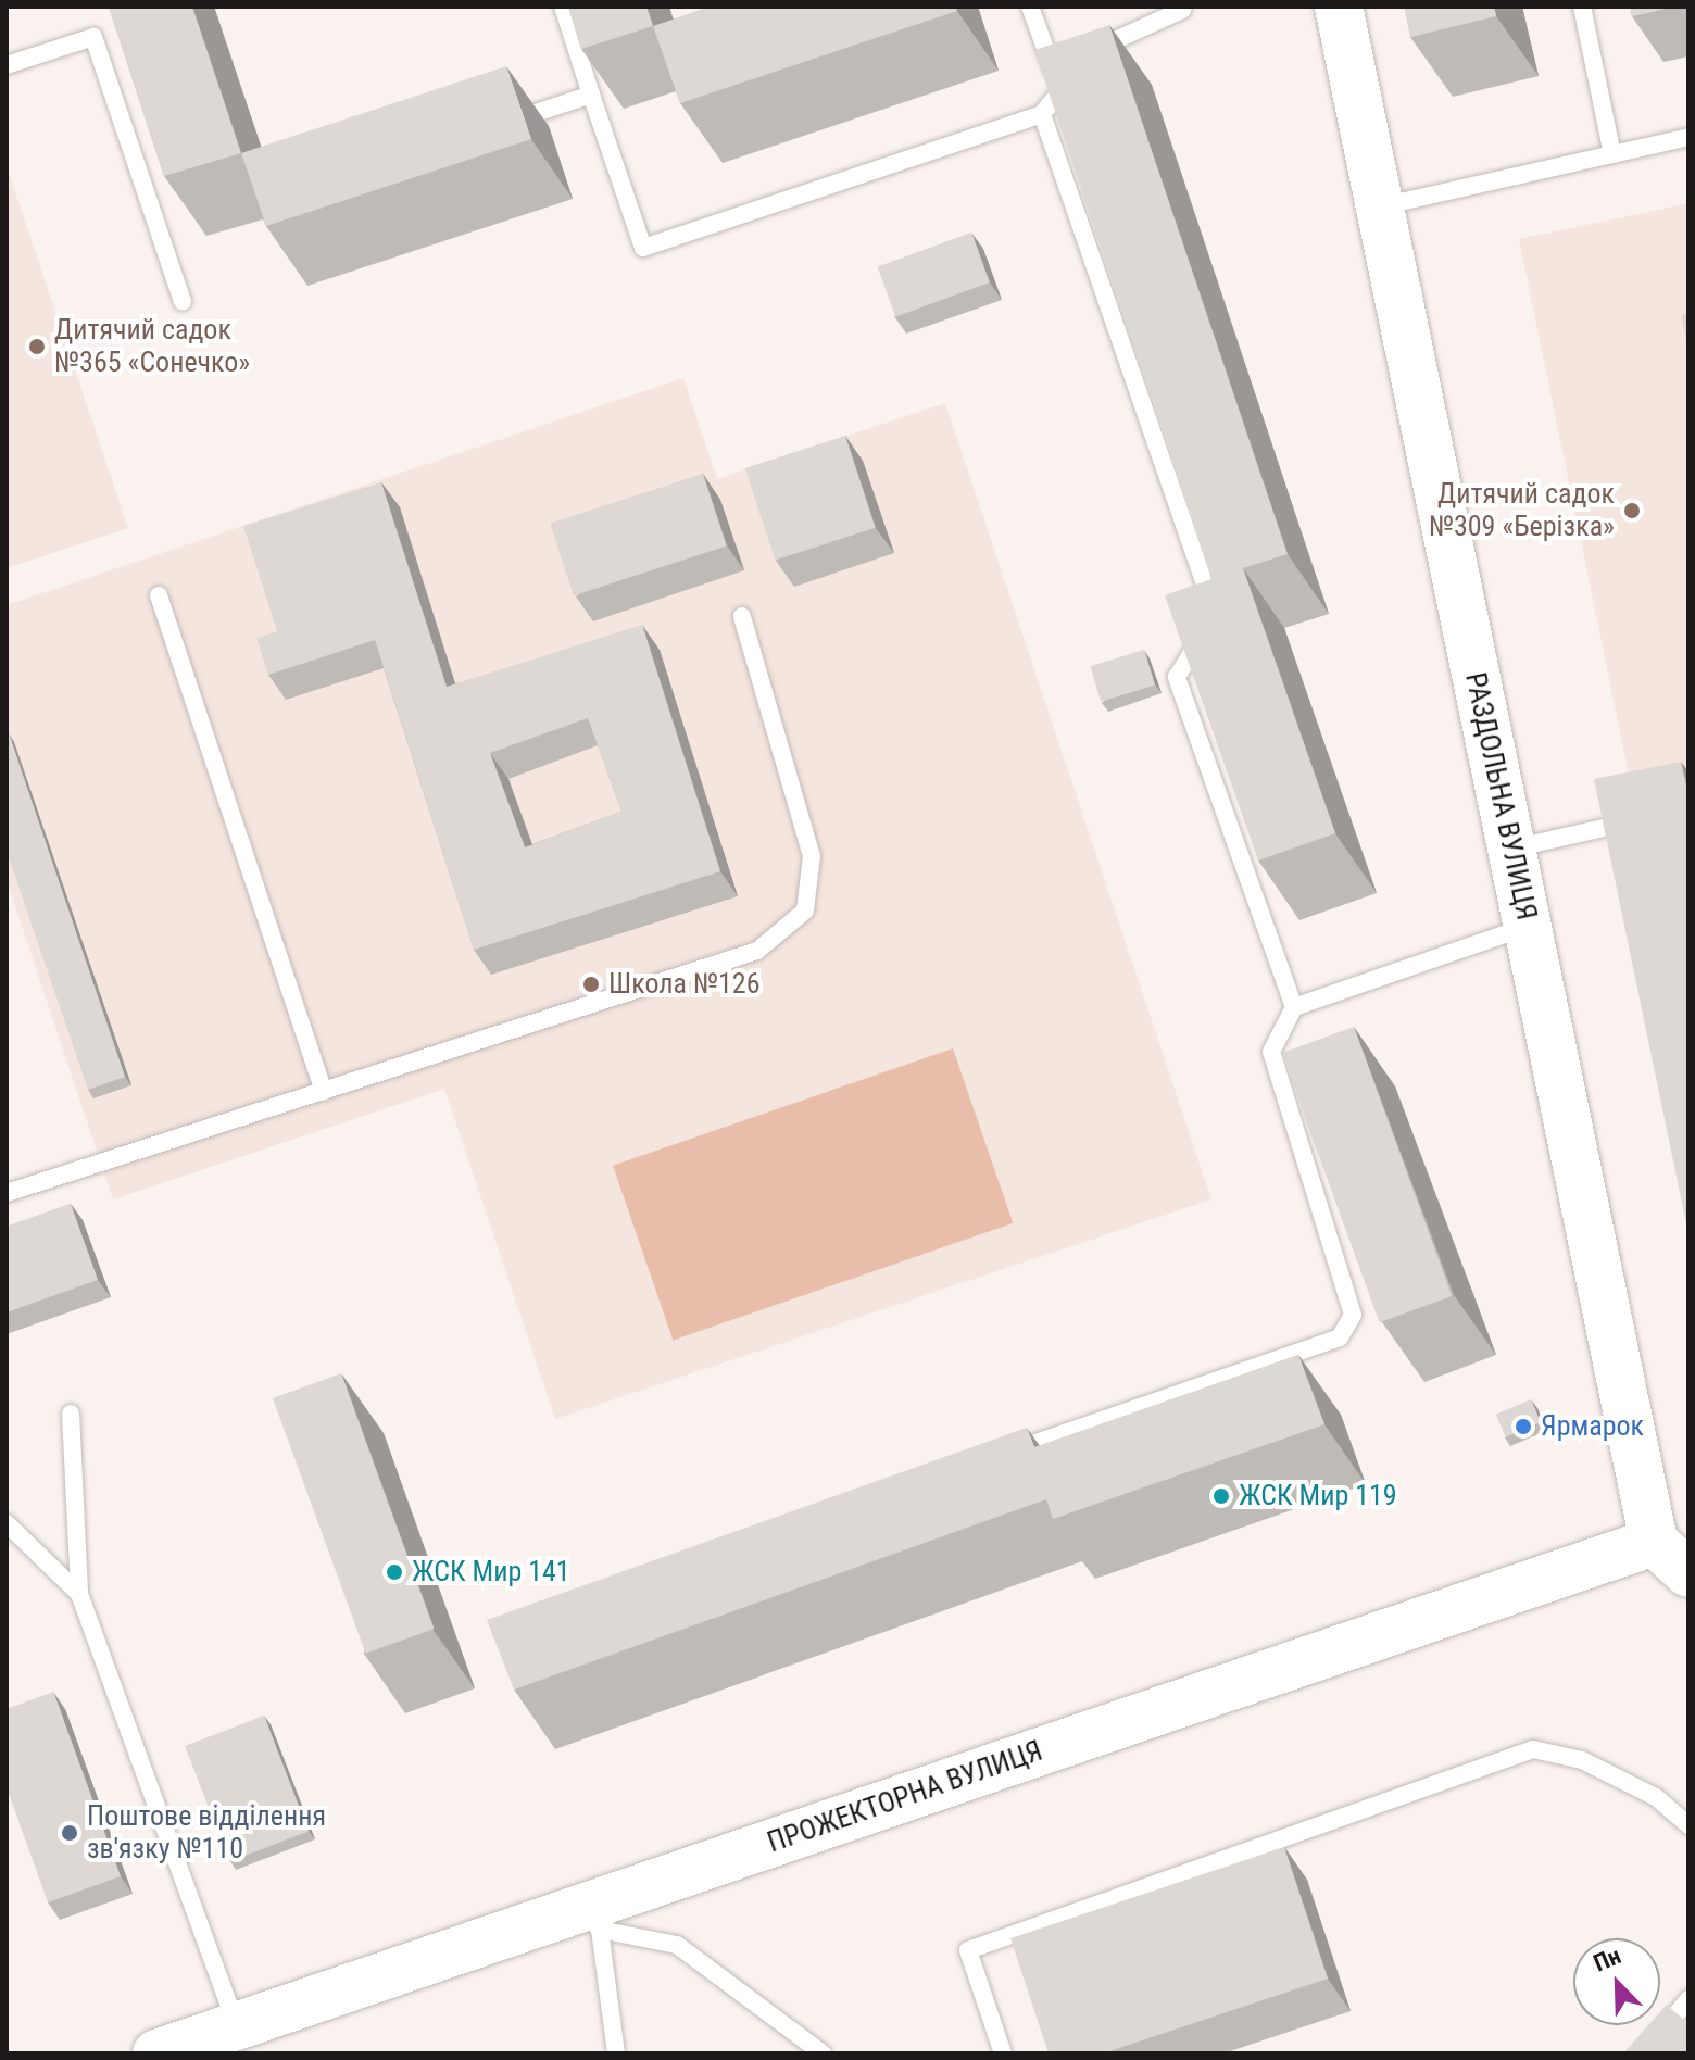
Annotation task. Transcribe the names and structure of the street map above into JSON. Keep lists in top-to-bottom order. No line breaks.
{"streets":{"street":["РАЗДОЛЬНА ВУЛИЦЯ","ПРОЖЕКТОРНА ВУЛИЦЯ"]},"crossings":[["РАЗДОЛЬНА ВУЛИЦЯ","ПРОЖЕКТОРНА ВУЛИЦЯ"]],"places":["Дитячий садок №365 «Сонечко»","Дитячий садок №309 «Берізка»","Школа №126","Ярмарок","ЖСК Мир 119","ЖСК Мир 141","Поштове відділення зв'язку №110"],"north":"top left"}
